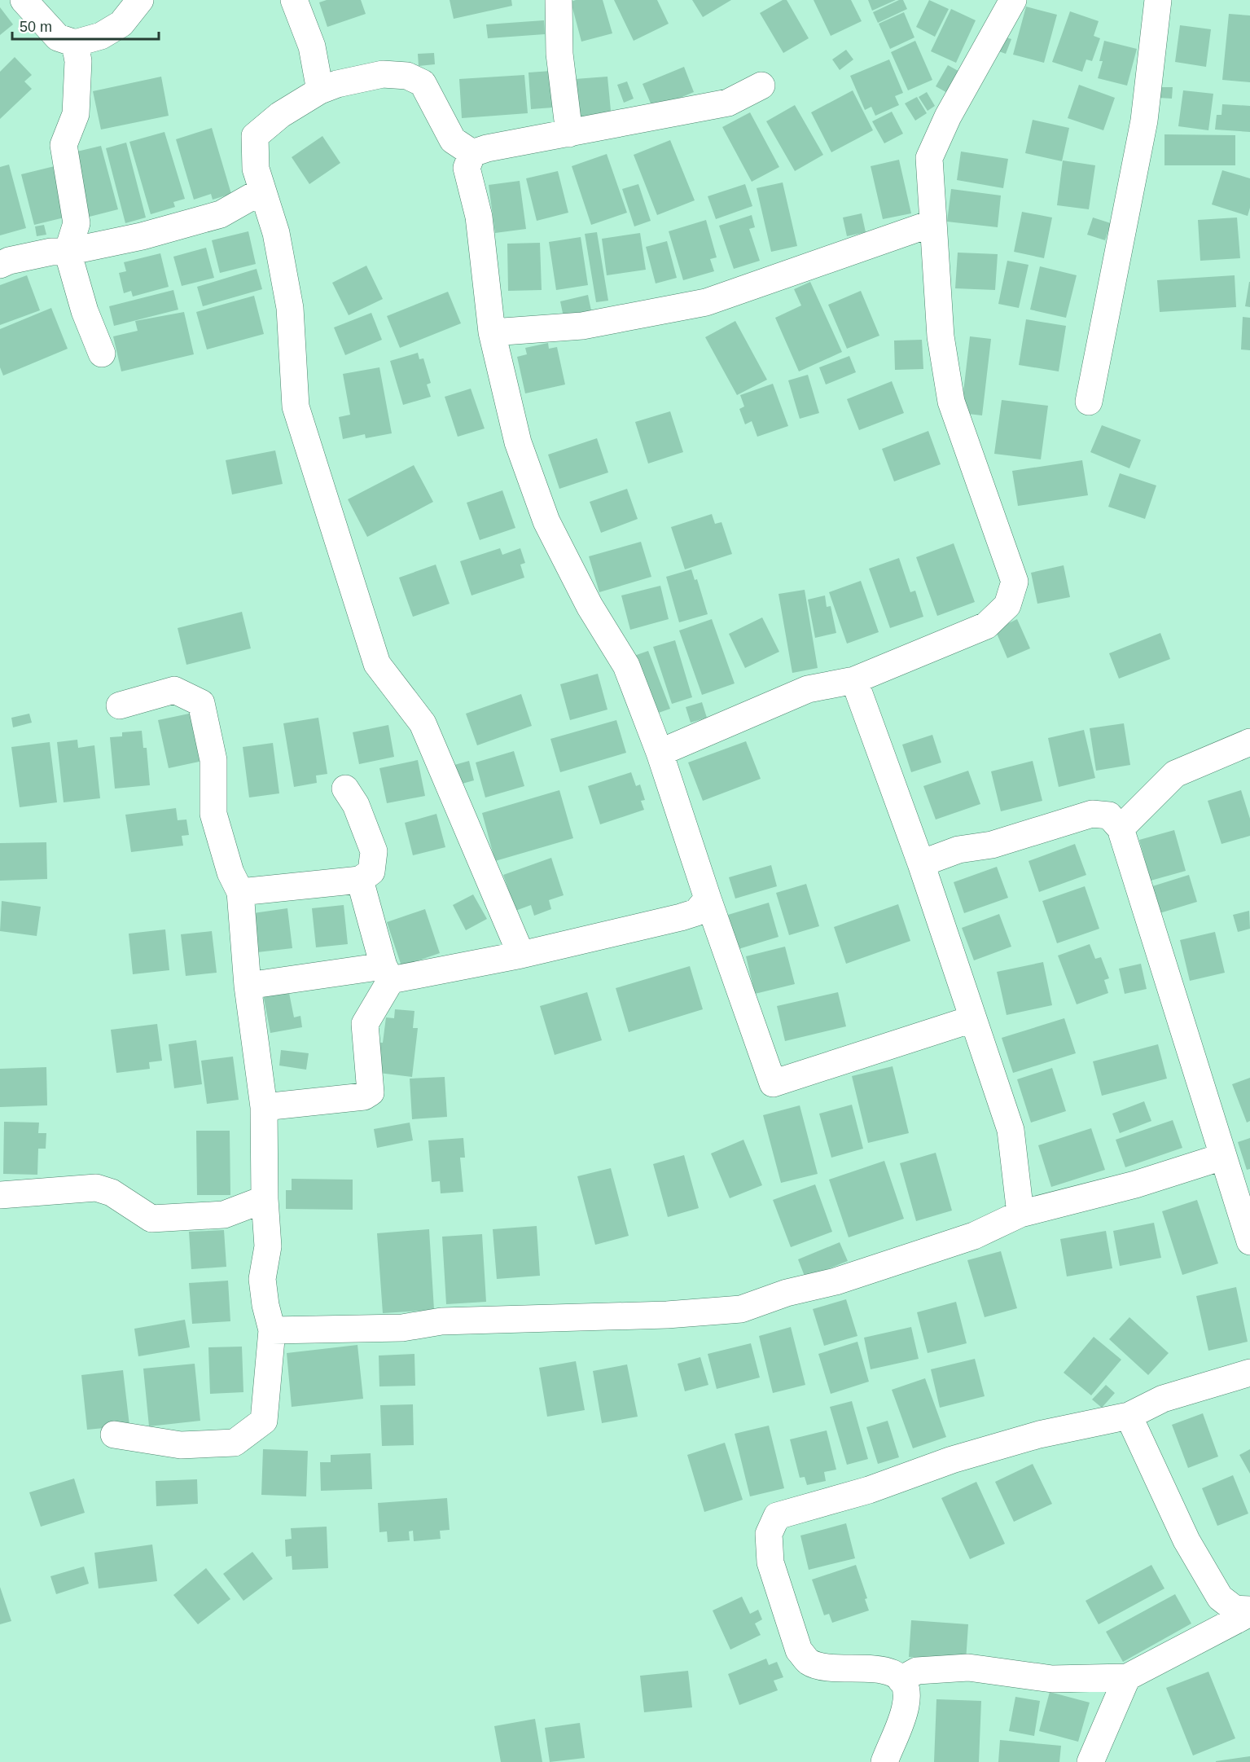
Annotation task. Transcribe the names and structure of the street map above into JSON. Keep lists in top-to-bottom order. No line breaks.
{"scale_bar":"50 m"}
